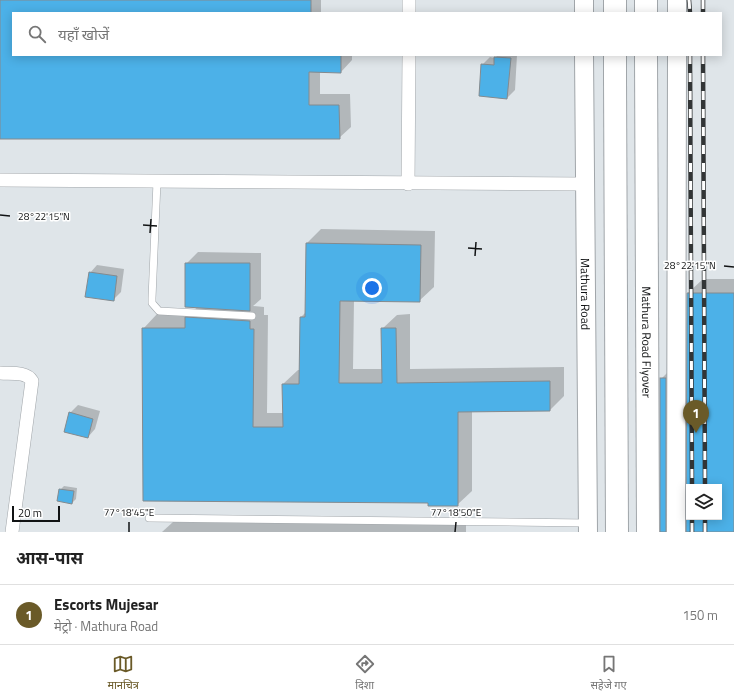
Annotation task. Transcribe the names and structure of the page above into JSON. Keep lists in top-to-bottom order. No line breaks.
{"streets":{"highway":["Mathura Road Flyover"],"main road":["Mathura Road"]},"scale_bar":"20 m","page":{"search":"यहाँ खोजें","pins":"1","scale":"20 m","heading":"आस-पास","list":[{"mark":"1","name":"Escorts Mujesar","note":"मेट्रो · Mathura Road","value":"150 m"}],"nav":["मानचित्र","दिशा","सहेजे गए"]},"coordinates":["28°22'15\"N","77°18'45\"E","77°18'50\"E"]}
